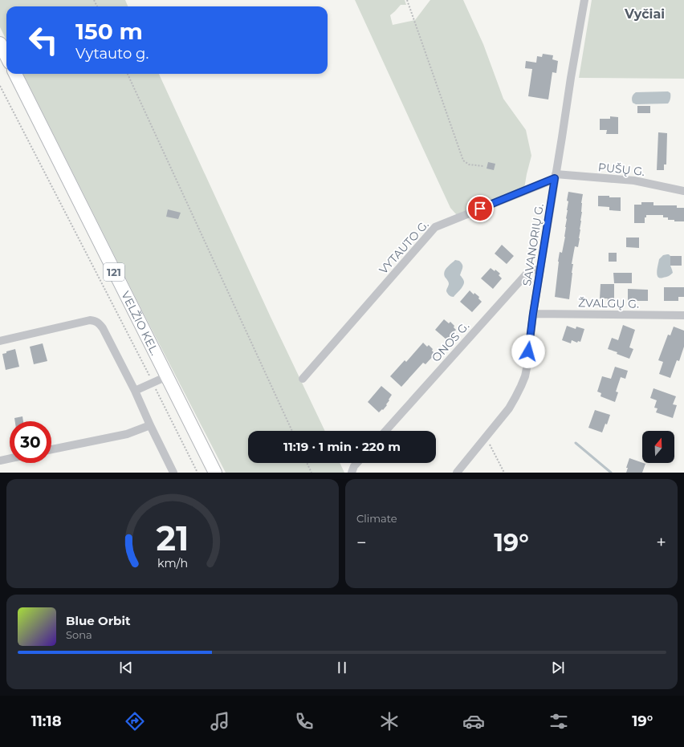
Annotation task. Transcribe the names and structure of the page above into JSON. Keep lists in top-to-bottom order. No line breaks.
{"streets":{"main road":["121","VELŽIO KEL."],"street":["PUŠŲ G.","SAVANORIŲ G.","VYTAUTO G.","ŽVALGŲ G.","ONOS G."]},"crossings":[["PUŠŲ G.","SAVANORIŲ G."],["PUŠŲ G.","VYTAUTO G."],["SAVANORIŲ G.","VYTAUTO G."],["SAVANORIŲ G.","ŽVALGŲ G."],["SAVANORIŲ G.","ONOS G."]],"districts":["Vyčiai"],"north":"top","page":{"turn":["150 m","Vytauto g."],"limit":"30","trip":"11:19 · 1 min · 220 m","tile":"Climate","heat":["−","19°","+"],"song":["Blue Orbit","Sona"],"tabs":["11:18","19°"],"gauge":["21","km/h"]}}
